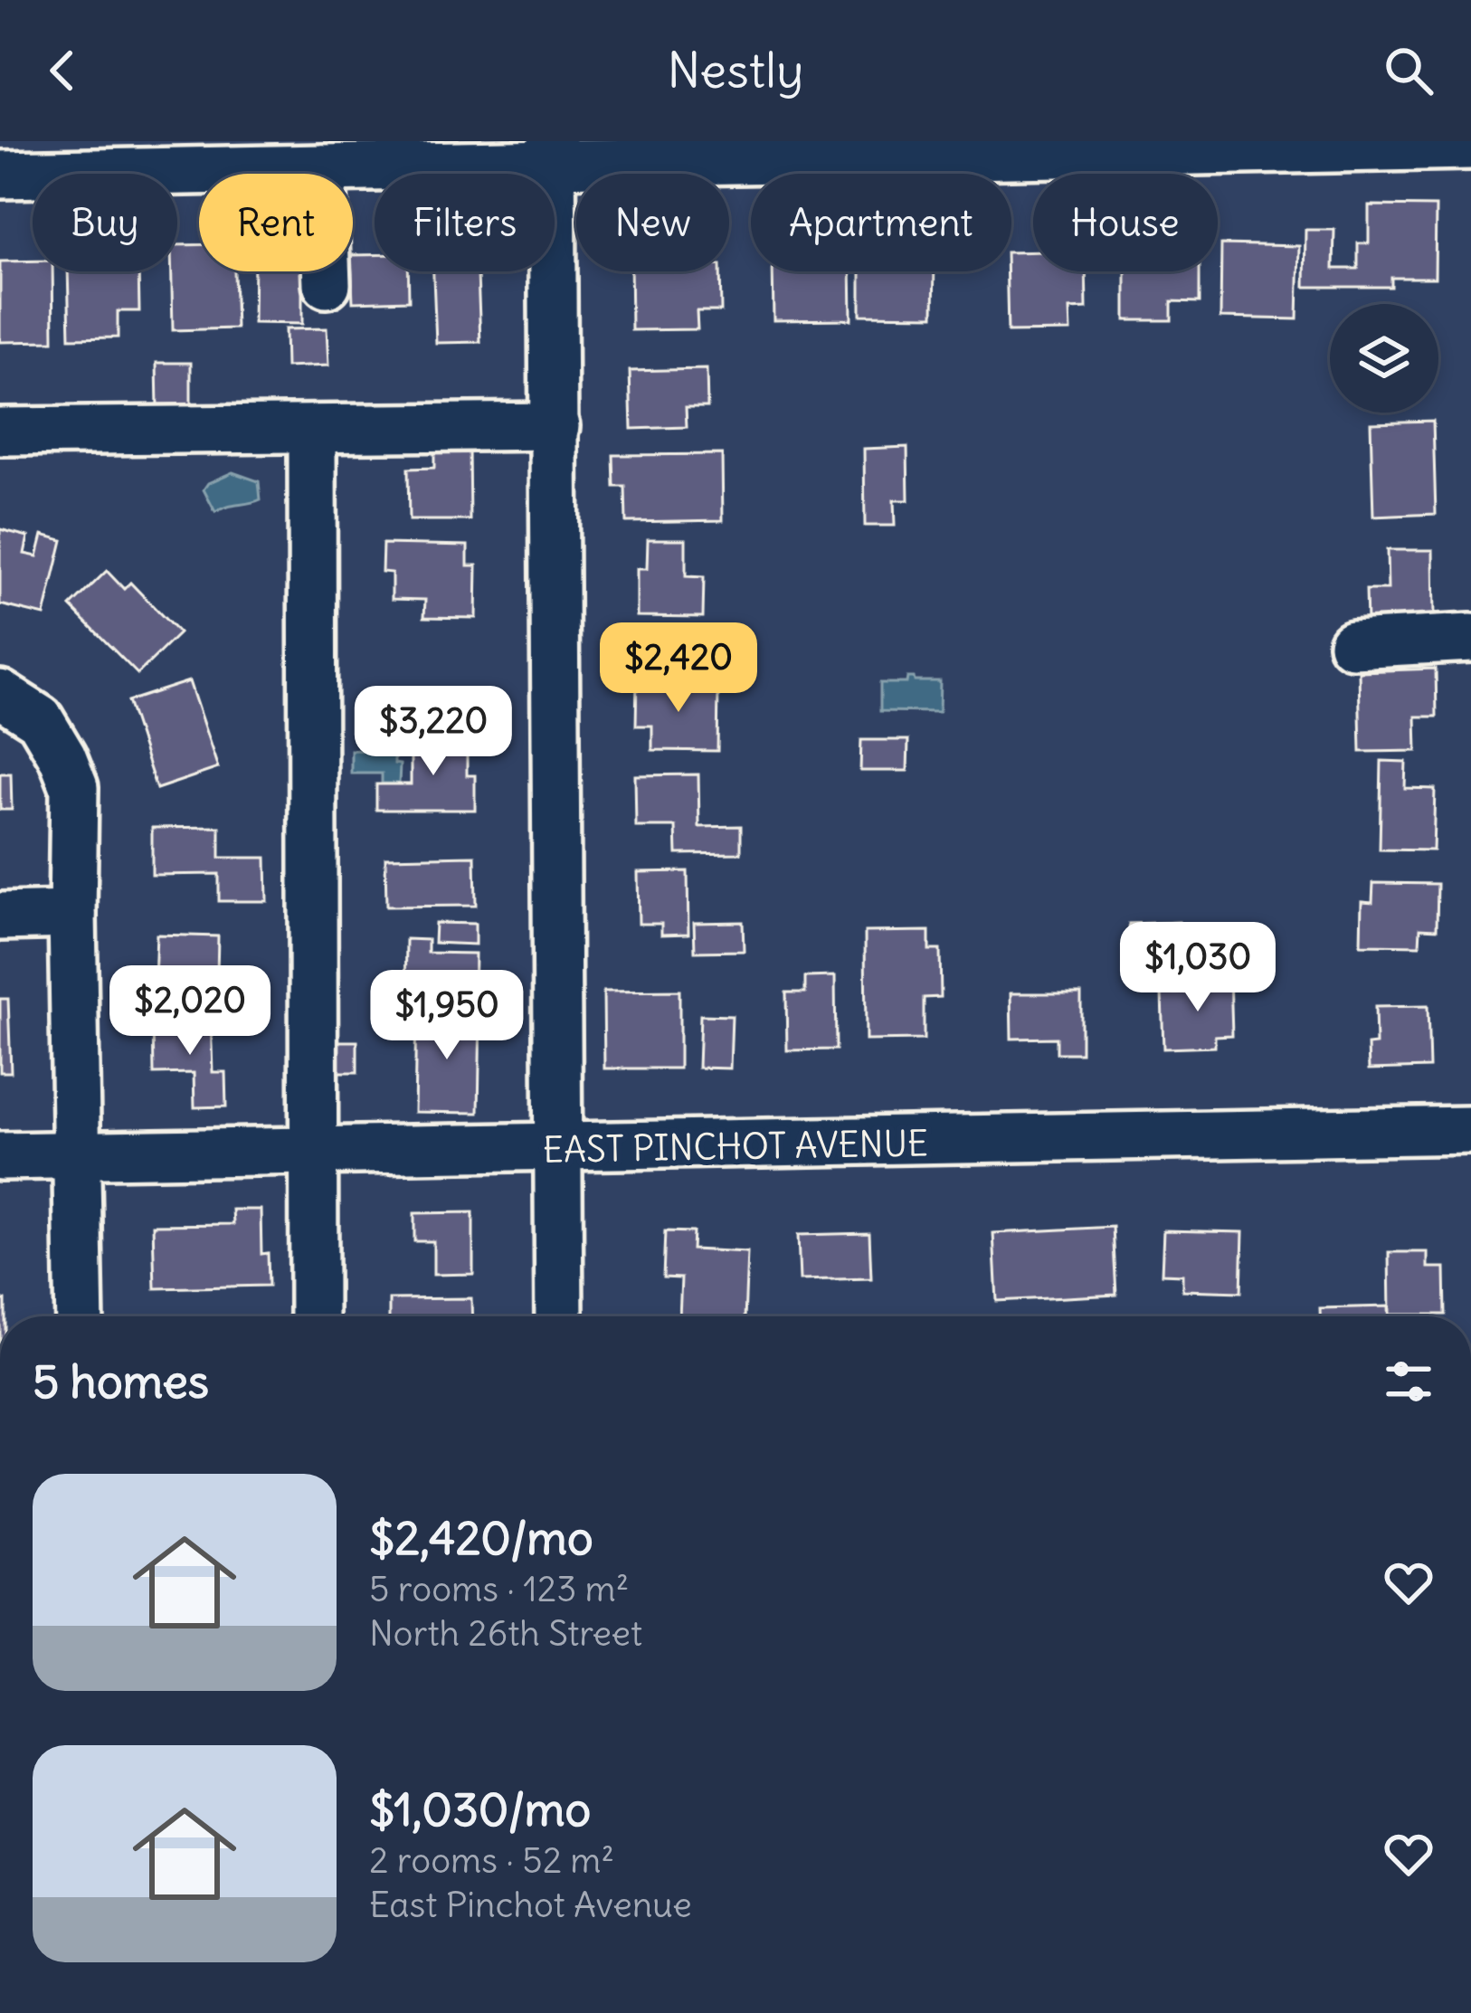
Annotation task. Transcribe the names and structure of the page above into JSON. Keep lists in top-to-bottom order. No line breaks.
{"streets":{"street":["EAST PINCHOT AVENUE"]},"page":{"header":"Nestly","chip":["Buy","Rent","Filters","New","Apartment","House"],"price":["$2,420","$3,220","$1,030","$2,020","$1,950"],"heading":"5 homes","list":[{"name":"$2,420/mo","note":"5 rooms · 123 m² · North 26th Street"},{"name":"$1,030/mo","note":"2 rooms · 52 m² · East Pinchot Avenue"}]}}
